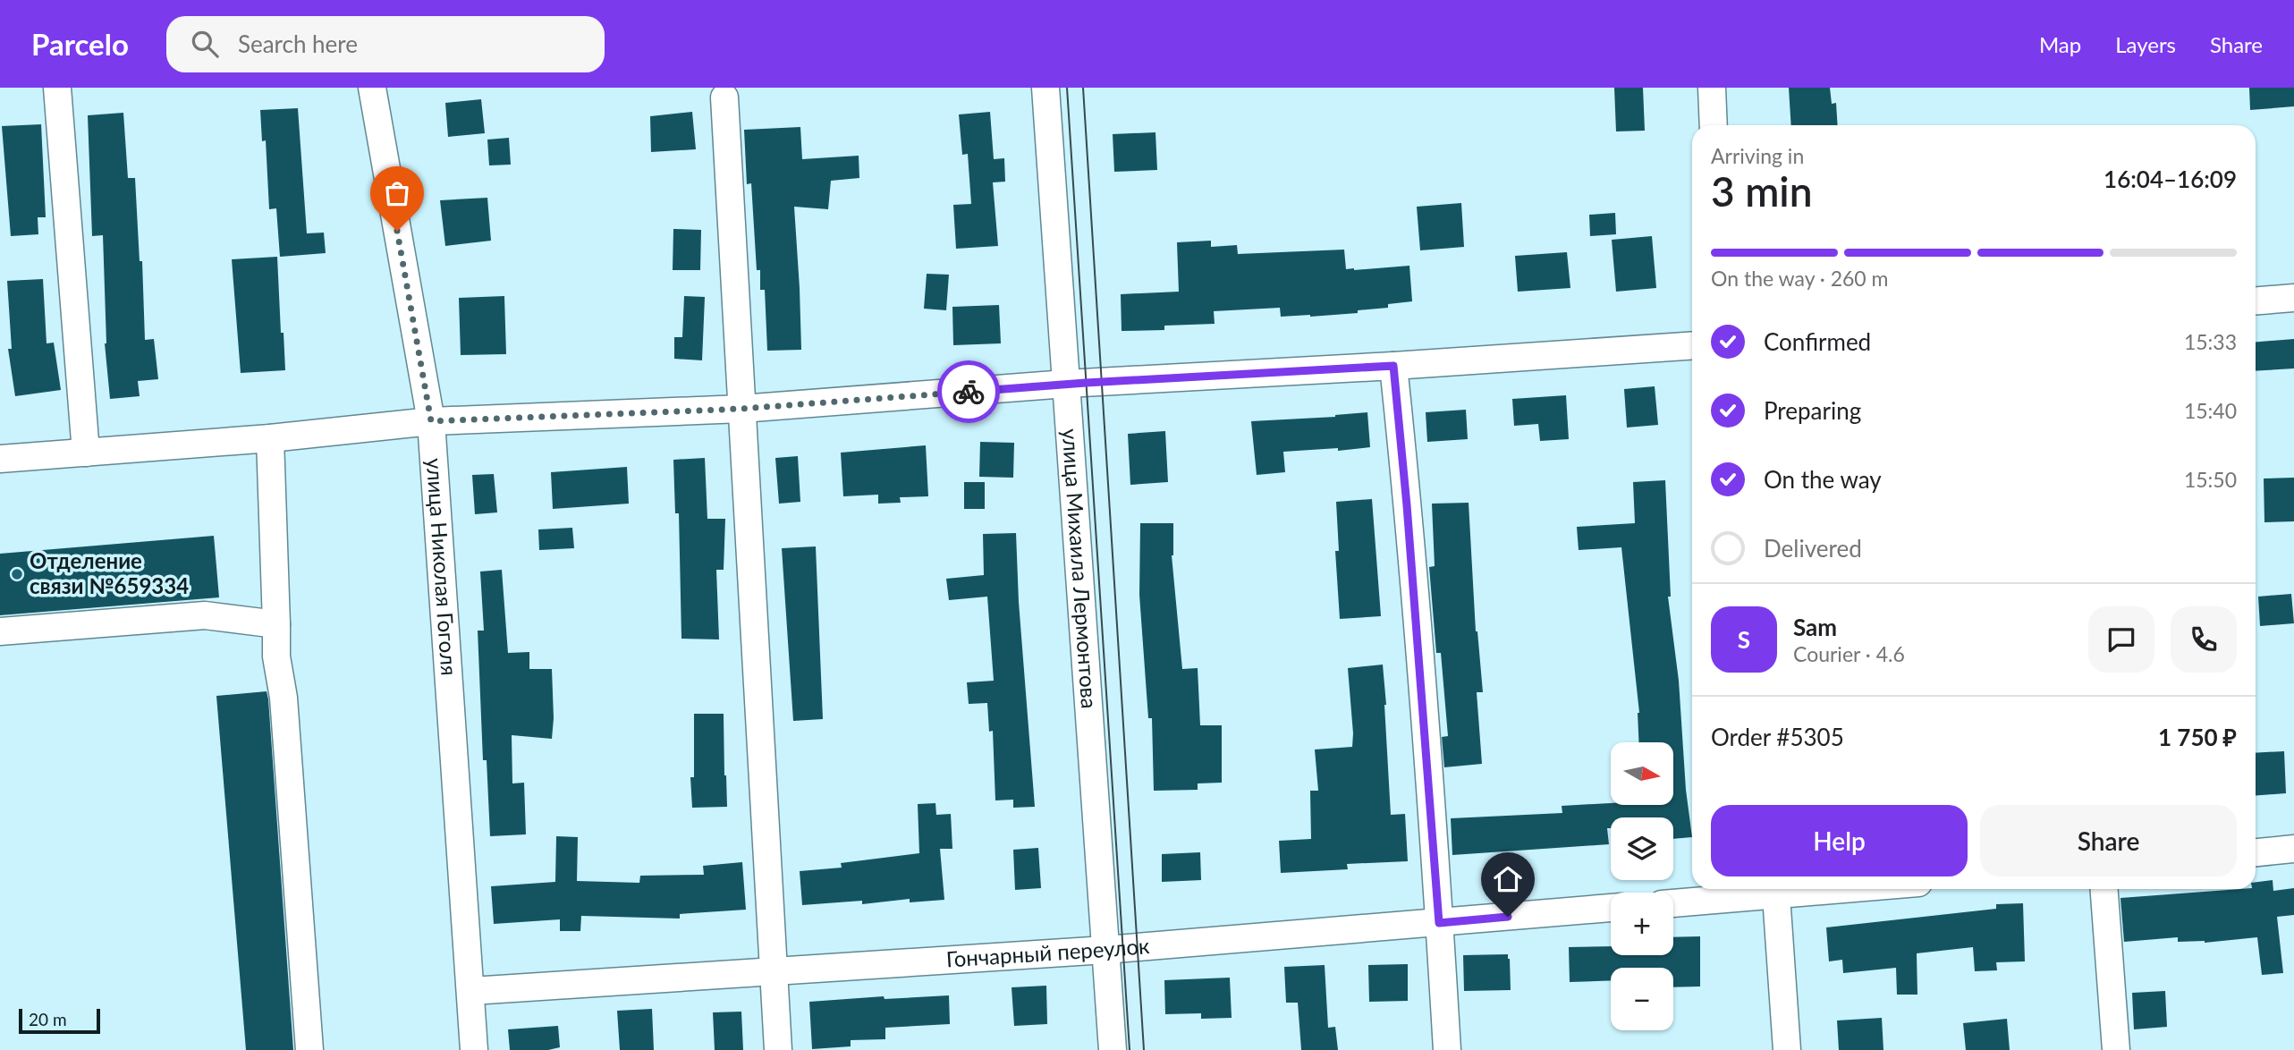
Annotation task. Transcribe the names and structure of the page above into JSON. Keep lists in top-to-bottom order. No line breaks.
{"streets":{"street":["улица Николая Гоголя","улица Михаила Лермонтова","Гончарный переулок"]},"crossings":[["улица Николая Гоголя","Гончарный переулок"],["улица Михаила Лермонтова","Гончарный переулок"]],"places":["Отделение связи №659334"],"scale_bar":"20 m","north":"right","page":{"header":"Parcelo","search":"Search here","nav":["Map","Layers","Share"],"heading":["3 min","Arriving in","16:04–16:09"],"panel":["Sam","Courier · 4.6","Order #5305","1 750 ₽"],"bar":"On the way · 260 m","list":[["Confirmed","15:33"],["Preparing","15:40"],["On the way","15:50"],"Delivered"],"round":"S","map_buttons":["+","−"],"buttons":["Help","Share"],"scale":"20 m"}}
